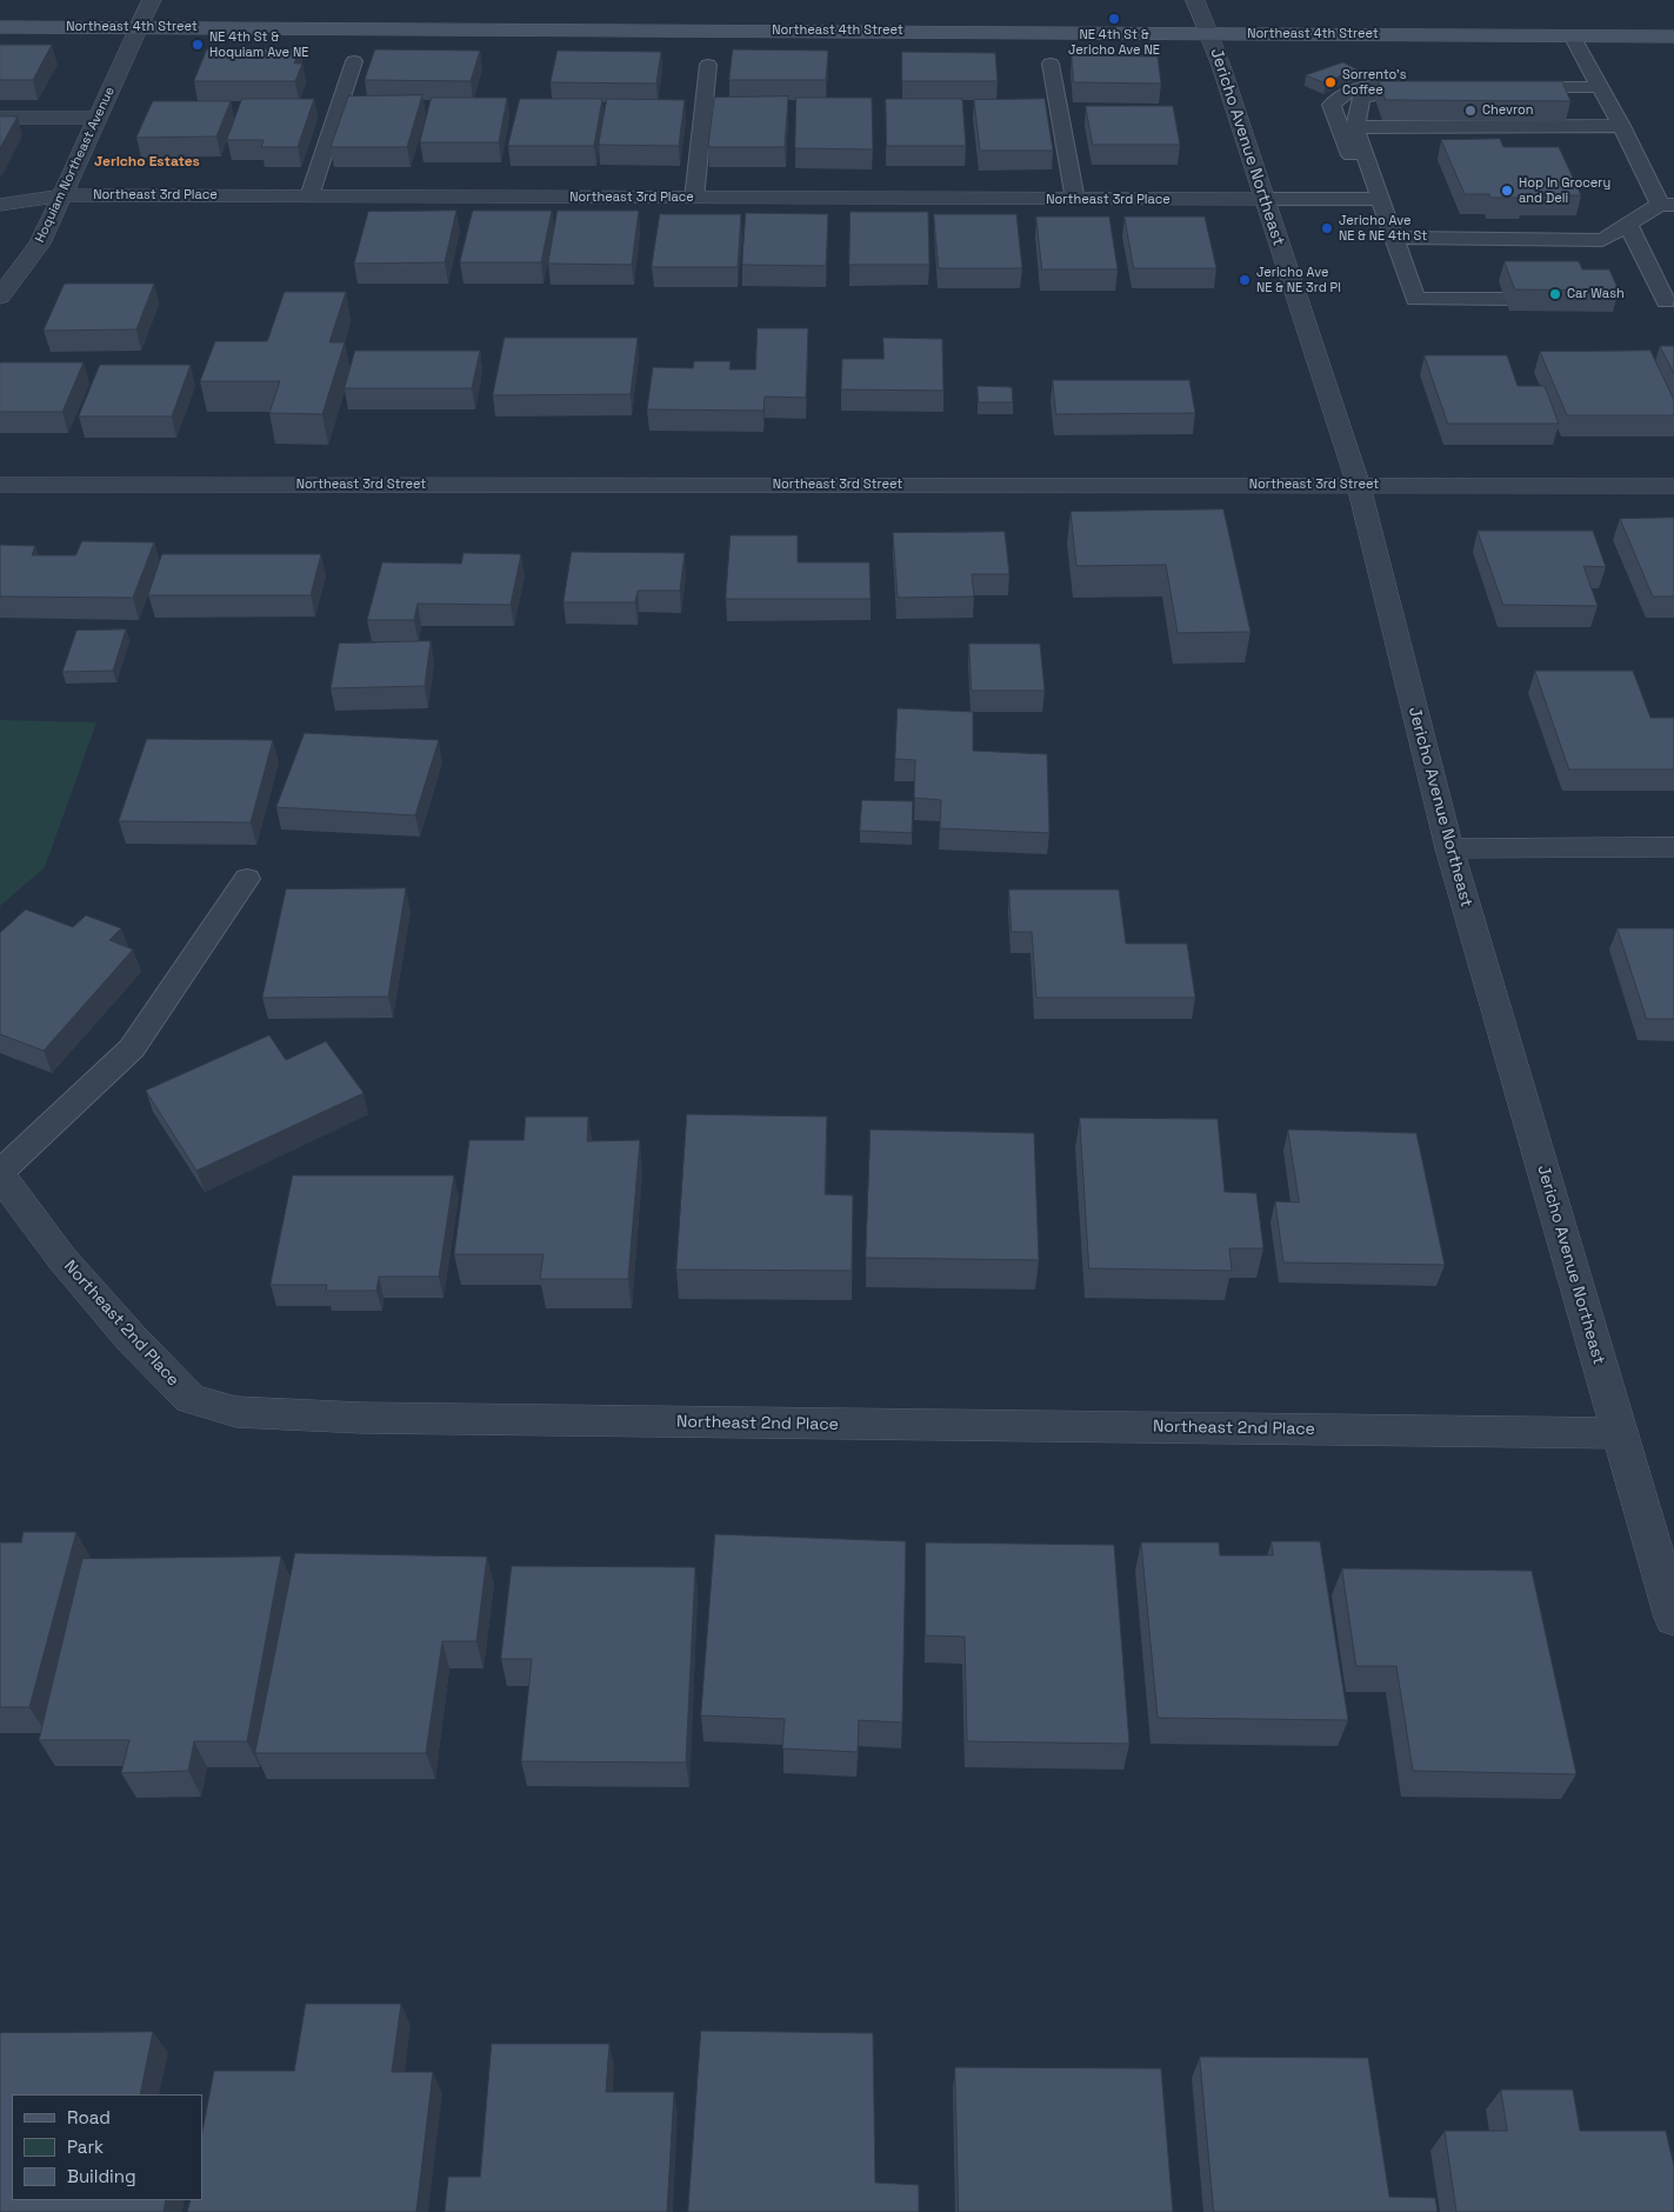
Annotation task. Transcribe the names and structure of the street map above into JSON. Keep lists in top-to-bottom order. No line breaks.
{"streets":{"main road":["Northeast 4th Street"],"street":["Jericho Avenue Northeast","Hoquiam Northeast Avenue","Northeast 3rd Place","Northeast 3rd Street","Northeast 2nd Place"]},"crossings":[["Northeast 4th Street","Jericho Avenue Northeast"],["Northeast 4th Street","Hoquiam Northeast Avenue"],["Jericho Avenue Northeast","Northeast 3rd Place"],["Jericho Avenue Northeast","Northeast 3rd Street"],["Jericho Avenue Northeast","Northeast 2nd Place"],["Hoquiam Northeast Avenue","Northeast 3rd Place"]],"districts":["Jericho Estates"],"places":["NE 4th St & Jericho Ave NE","NE 4th St & Hoquiam Ave NE","Sorrento's Coffee","Chevron","Hop In Grocery and Deli","Jericho Ave NE & NE 4th St","Jericho Ave NE & NE 3rd Pl","Car Wash"],"legend":["Road","Park","Building"]}
